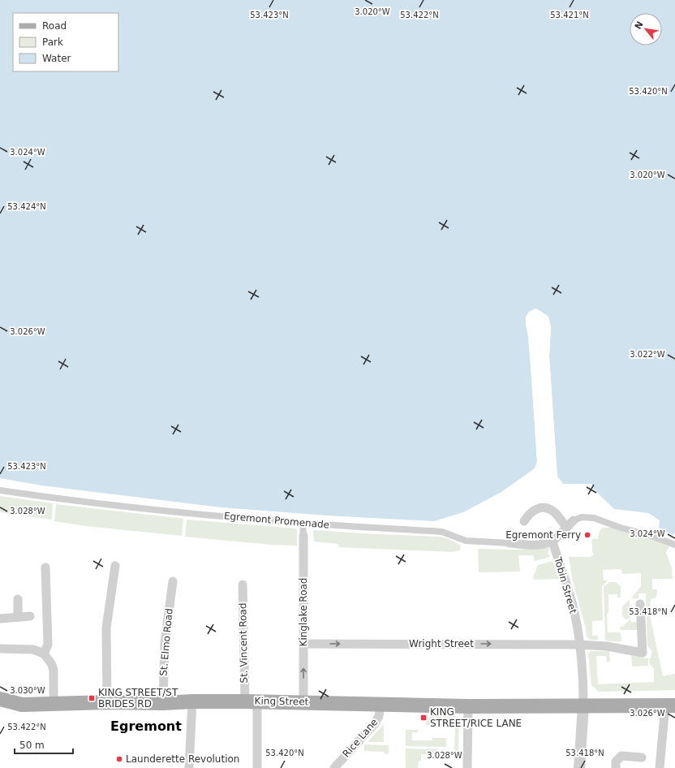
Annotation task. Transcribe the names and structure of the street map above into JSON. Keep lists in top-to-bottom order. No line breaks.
{"streets":{"main road":["King Street"],"street":["Egremont Promenade","Tobin Street","Kinglake Road","St. Elmo Road","St. Vincent Road","Wright Street","Rice Lane"]},"crossings":[["Egremont Promenade","Tobin Street"],["Egremont Promenade","Kinglake Road"],["Tobin Street","Wright Street"],["Tobin Street","King Street"],["Kinglake Road","Wright Street"],["Kinglake Road","King Street"],["St. Elmo Road","King Street"],["St. Vincent Road","King Street"],["King Street","Rice Lane"]],"one_way":["Wright Street"],"districts":["Egremont"],"places":{"other":["Egremont Ferry","Launderette Revolution"],"transit":["KING STREET/ST BRIDES RD","KING STREET/RICE LANE"]},"legend":["Road","Park","Water"],"scale_bar":"50 m","north":"top left","coordinates":["3.020°W","53.423°N","53.422°N","53.421°N","53.420°N","3.024°W","53.424°N","3.026°W","3.022°W","3.028°W","53.418°N","3.030°W"]}
